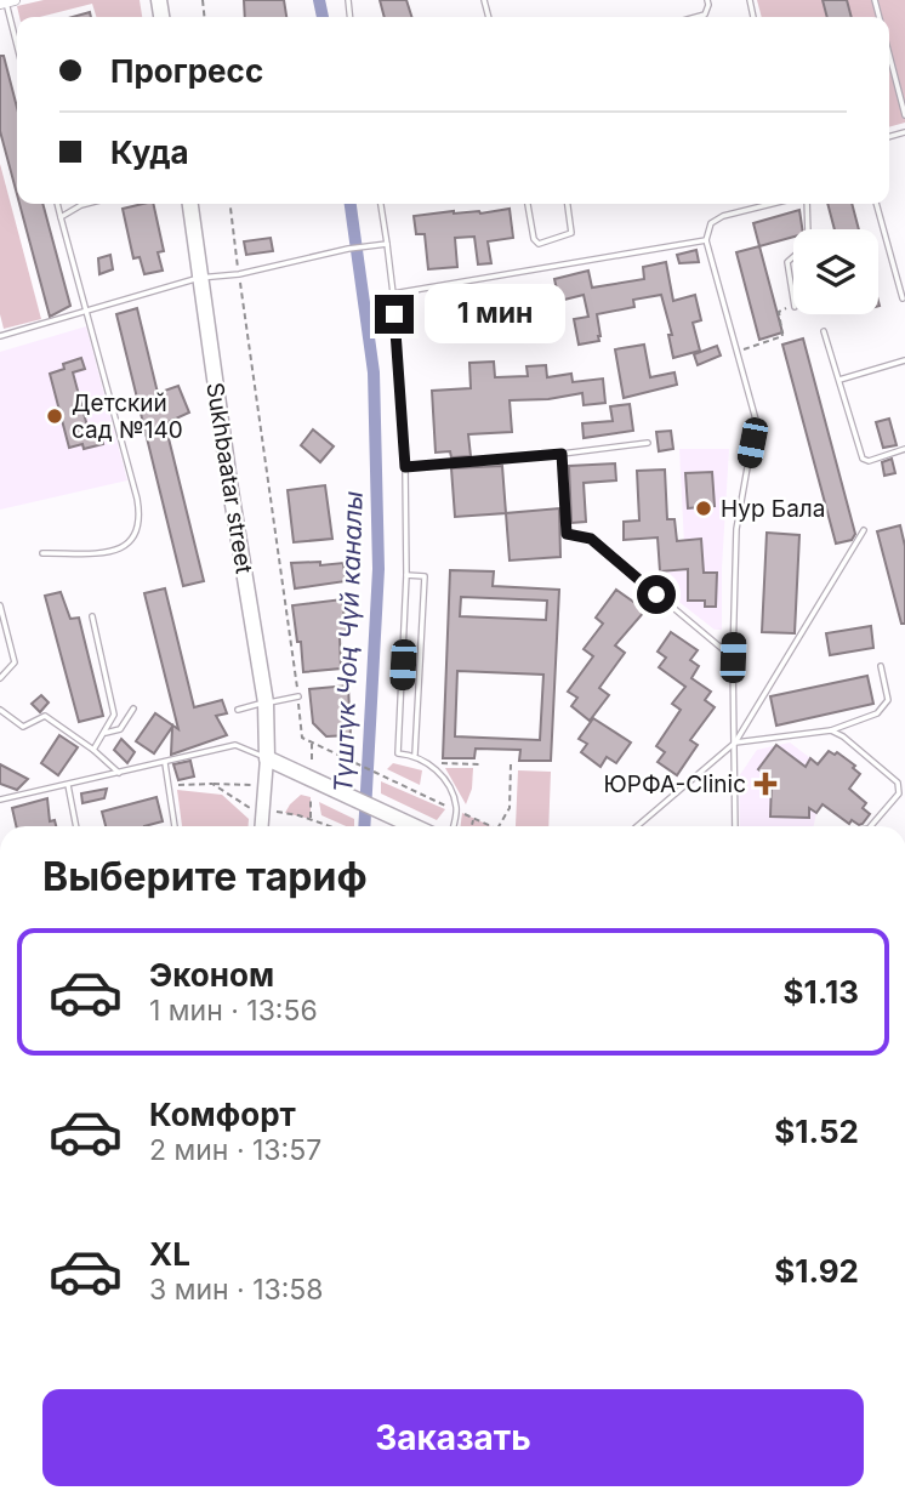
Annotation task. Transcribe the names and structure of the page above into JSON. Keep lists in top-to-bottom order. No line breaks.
{"streets":{"main road":["Sukhbaatar street"]},"water":["Түштүк Чоң Чүй каналы"],"places":{"other":["Детский сад №140","Нур Бала"],"health":["ЮРФА-Clinic"]},"page":{"banner":["Прогресс","Куда"],"bubble":"1 мин","heading":"Выберите тариф","list":[{"name":"Эконом","note":"1 мин · 13:56","value":"$1.13"},{"name":"Комфорт","note":"2 мин · 13:57","value":"$1.52"},{"name":"XL","note":"3 мин · 13:58","value":"$1.92"}],"buttons":"Заказать"}}
